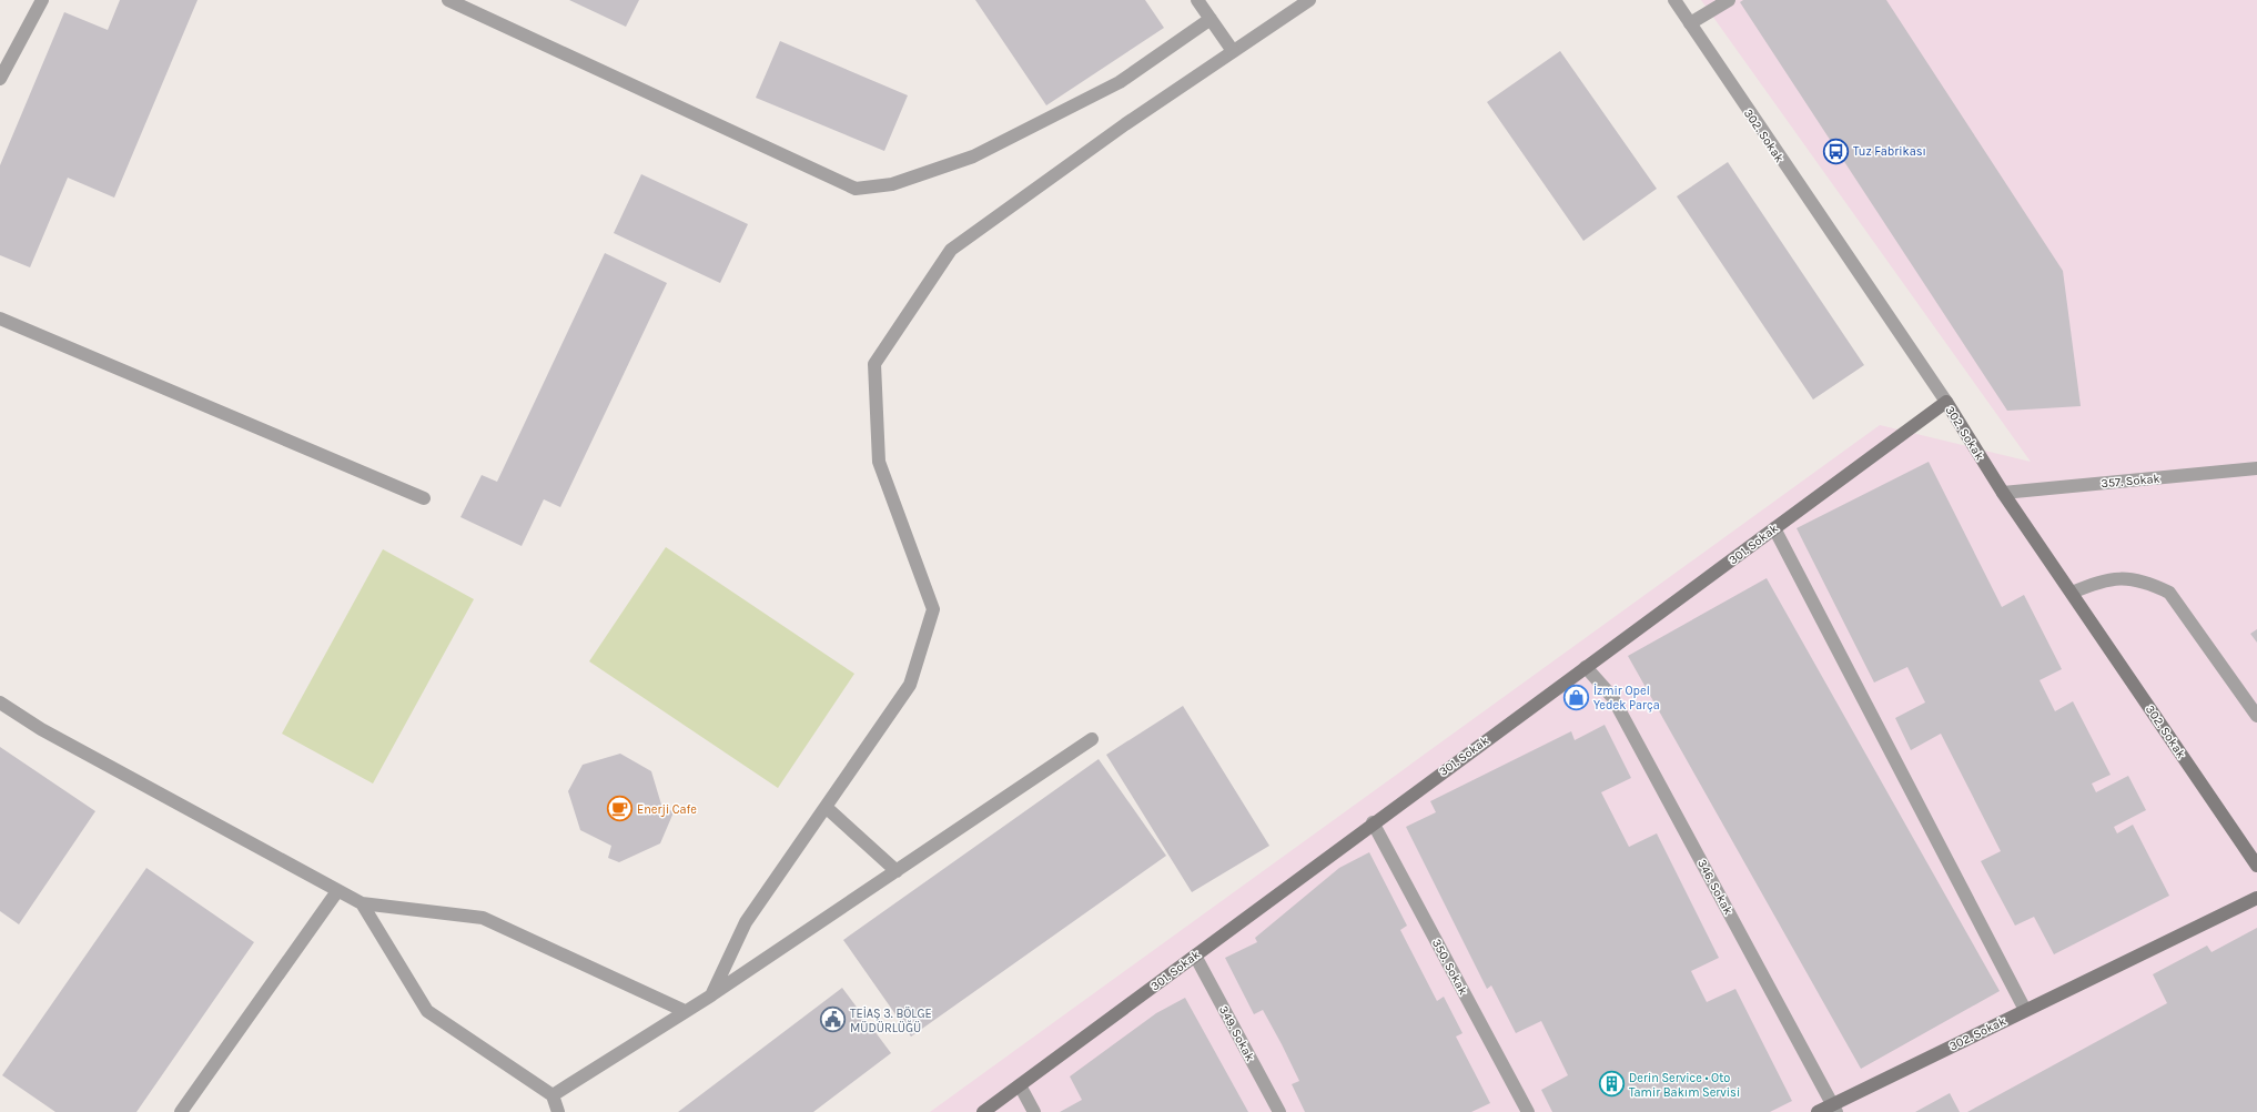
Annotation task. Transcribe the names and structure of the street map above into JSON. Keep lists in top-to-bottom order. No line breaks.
{"streets":{"street":["302. Sokak","357. Sokak","301. Sokak","346. Sokak","350. Sokak","349. Sokak"]},"crossings":[["302. Sokak","357. Sokak"],["302. Sokak","301. Sokak"],["302. Sokak","346. Sokak"],["301. Sokak","346. Sokak"],["301. Sokak","350. Sokak"],["301. Sokak","349. Sokak"]],"places":{"bus stop":["Tuz Fabrikası"],"shop":["İzmir Opel Yedek Parça"],"cafe":["Enerji Cafe"],"public building":["TEİAŞ 3. BÖLGE MÜDÜRLÜĞÜ"],"building":["Derin Service • Oto Tamir Bakım Servisi"]}}
